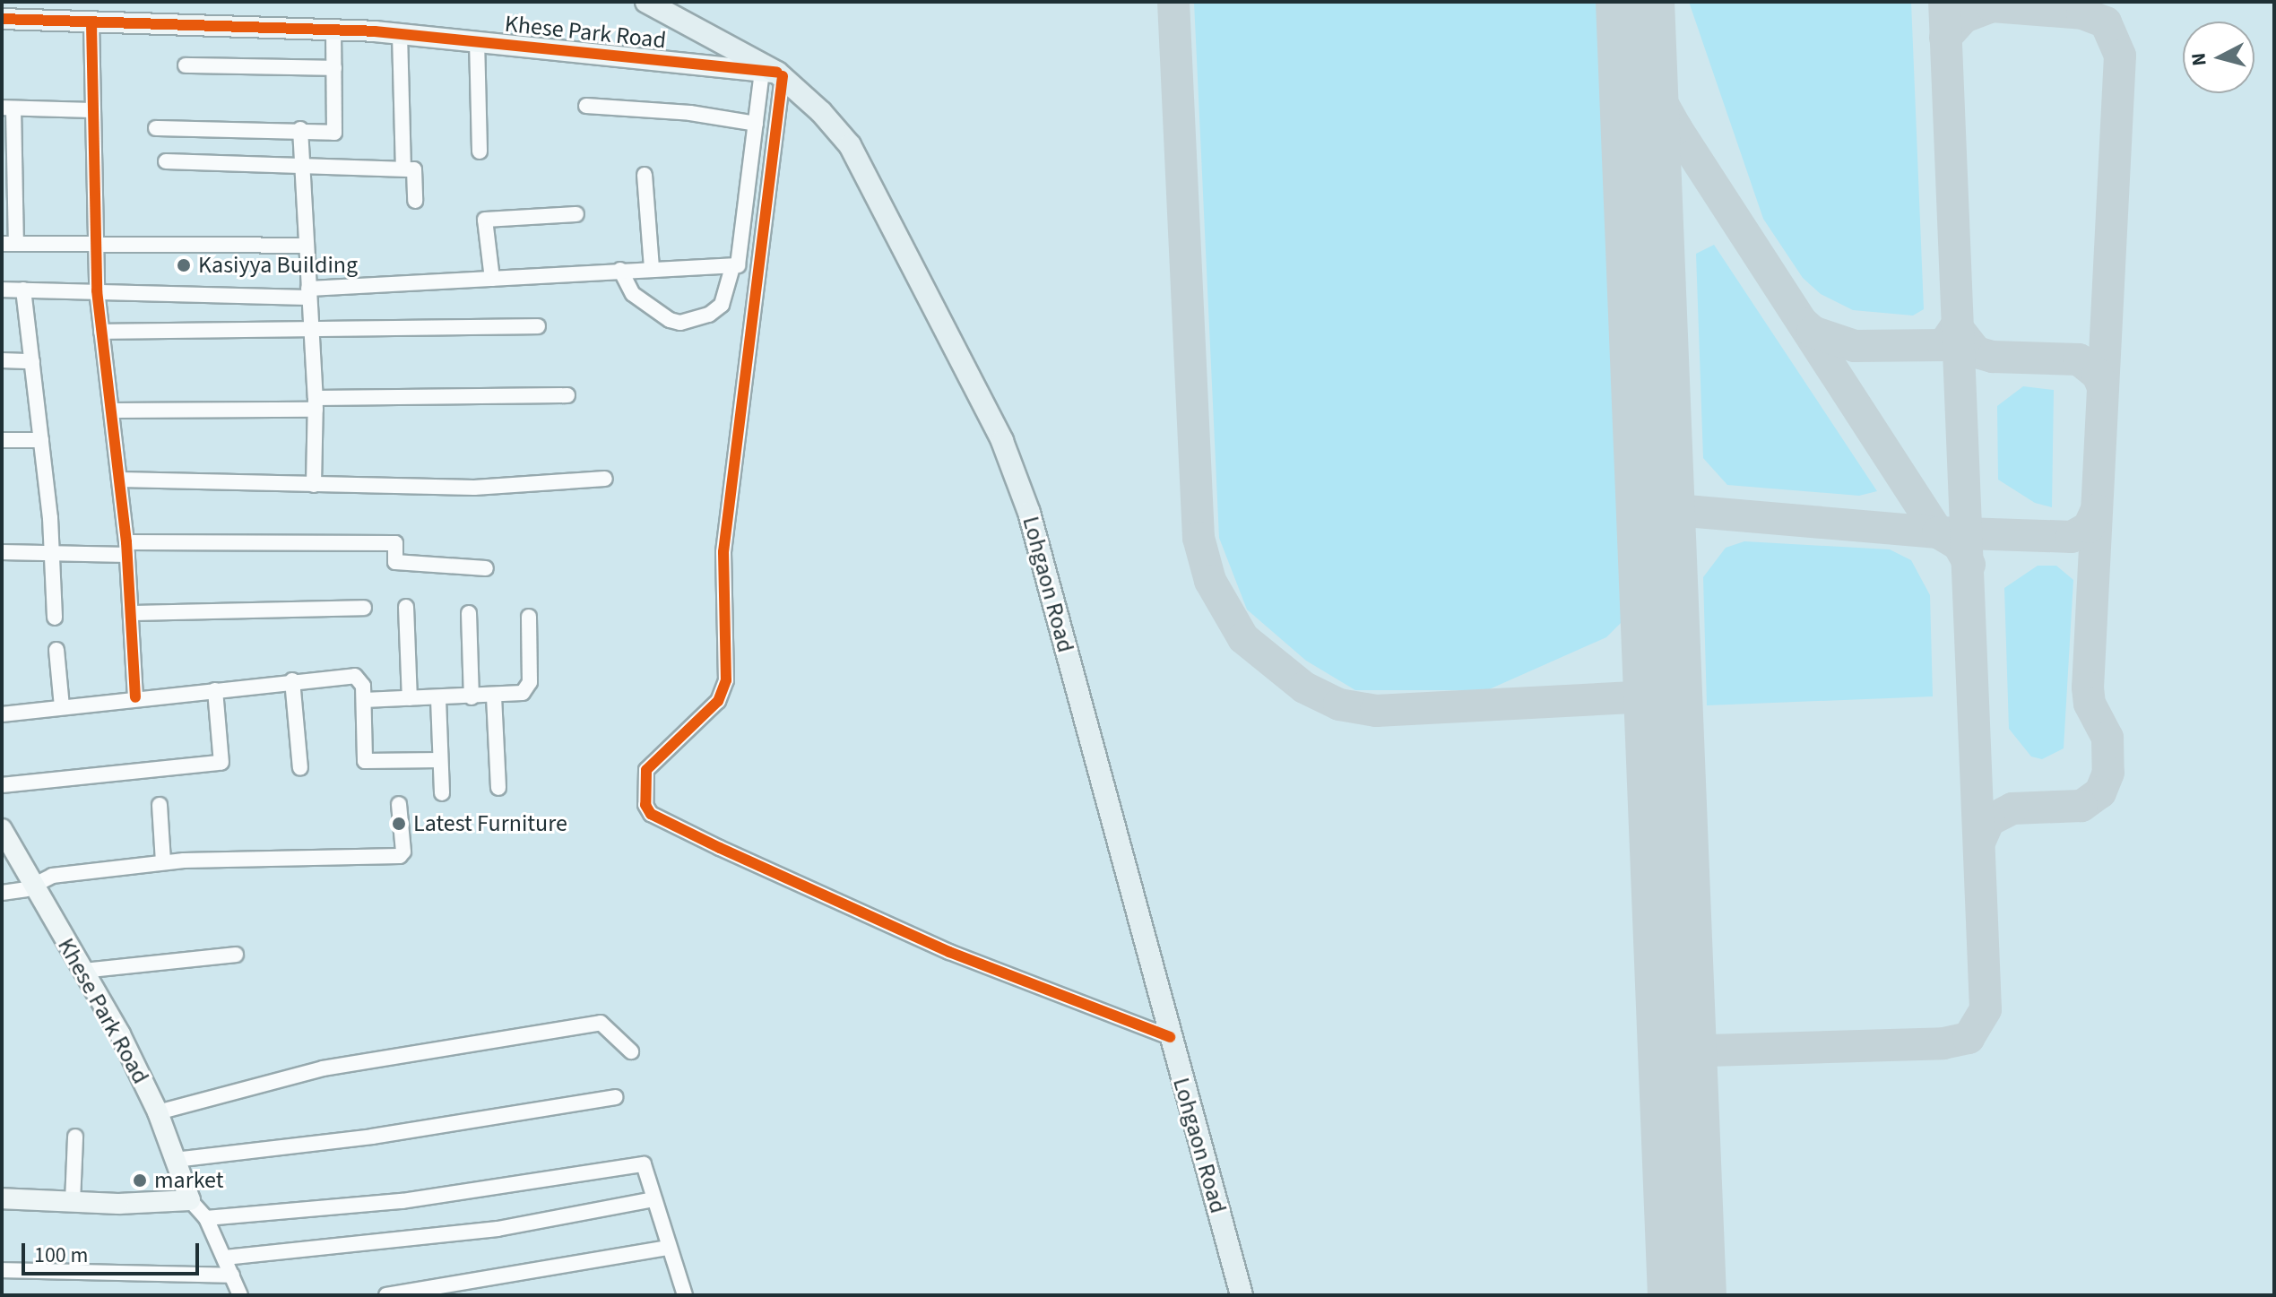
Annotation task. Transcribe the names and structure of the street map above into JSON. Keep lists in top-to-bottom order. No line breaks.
{"streets":{"main road":["Lohgaon Road"],"street":["Khese Park Road"]},"crossings":[["Khese Park Road","Lohgaon Road"]],"places":["Kasiyya Building","Latest Furniture","market"],"scale_bar":"100 m","north":"left"}
